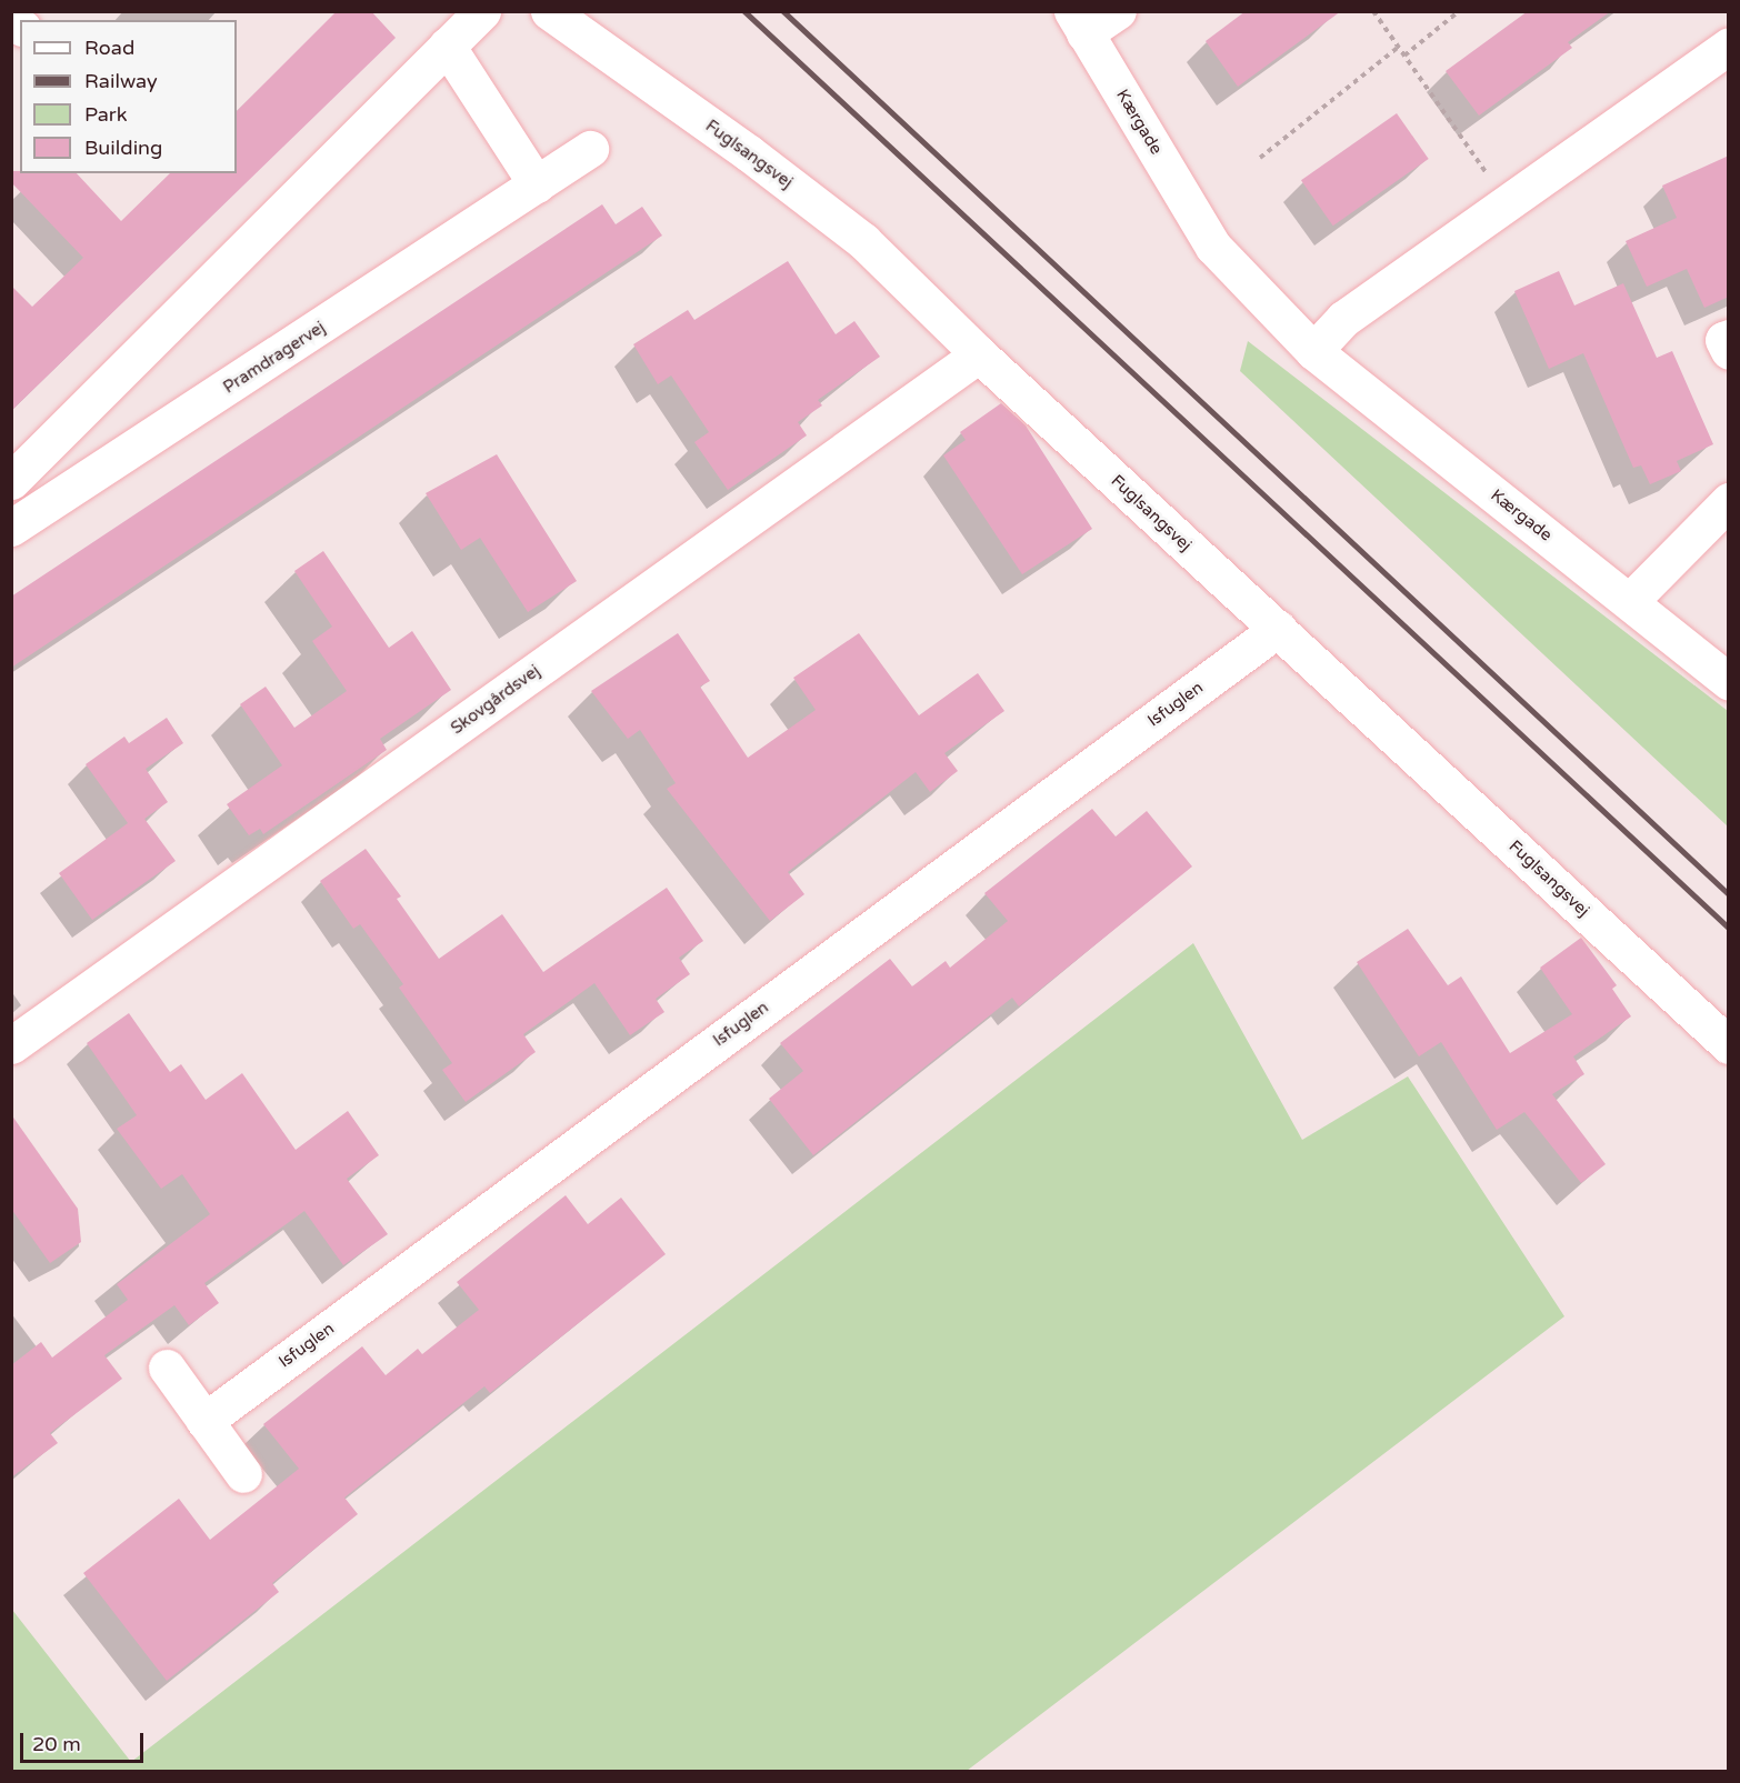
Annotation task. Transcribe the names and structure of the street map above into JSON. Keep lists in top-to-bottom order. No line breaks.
{"streets":{"street":["Kærgade","Fuglsangsvej","Pramdragervej","Skovgårdsvej","Isfuglen"]},"crossings":[["Fuglsangsvej","Skovgårdsvej"],["Fuglsangsvej","Isfuglen"]],"legend":["Road","Railway","Park","Building"],"scale_bar":"20 m"}
